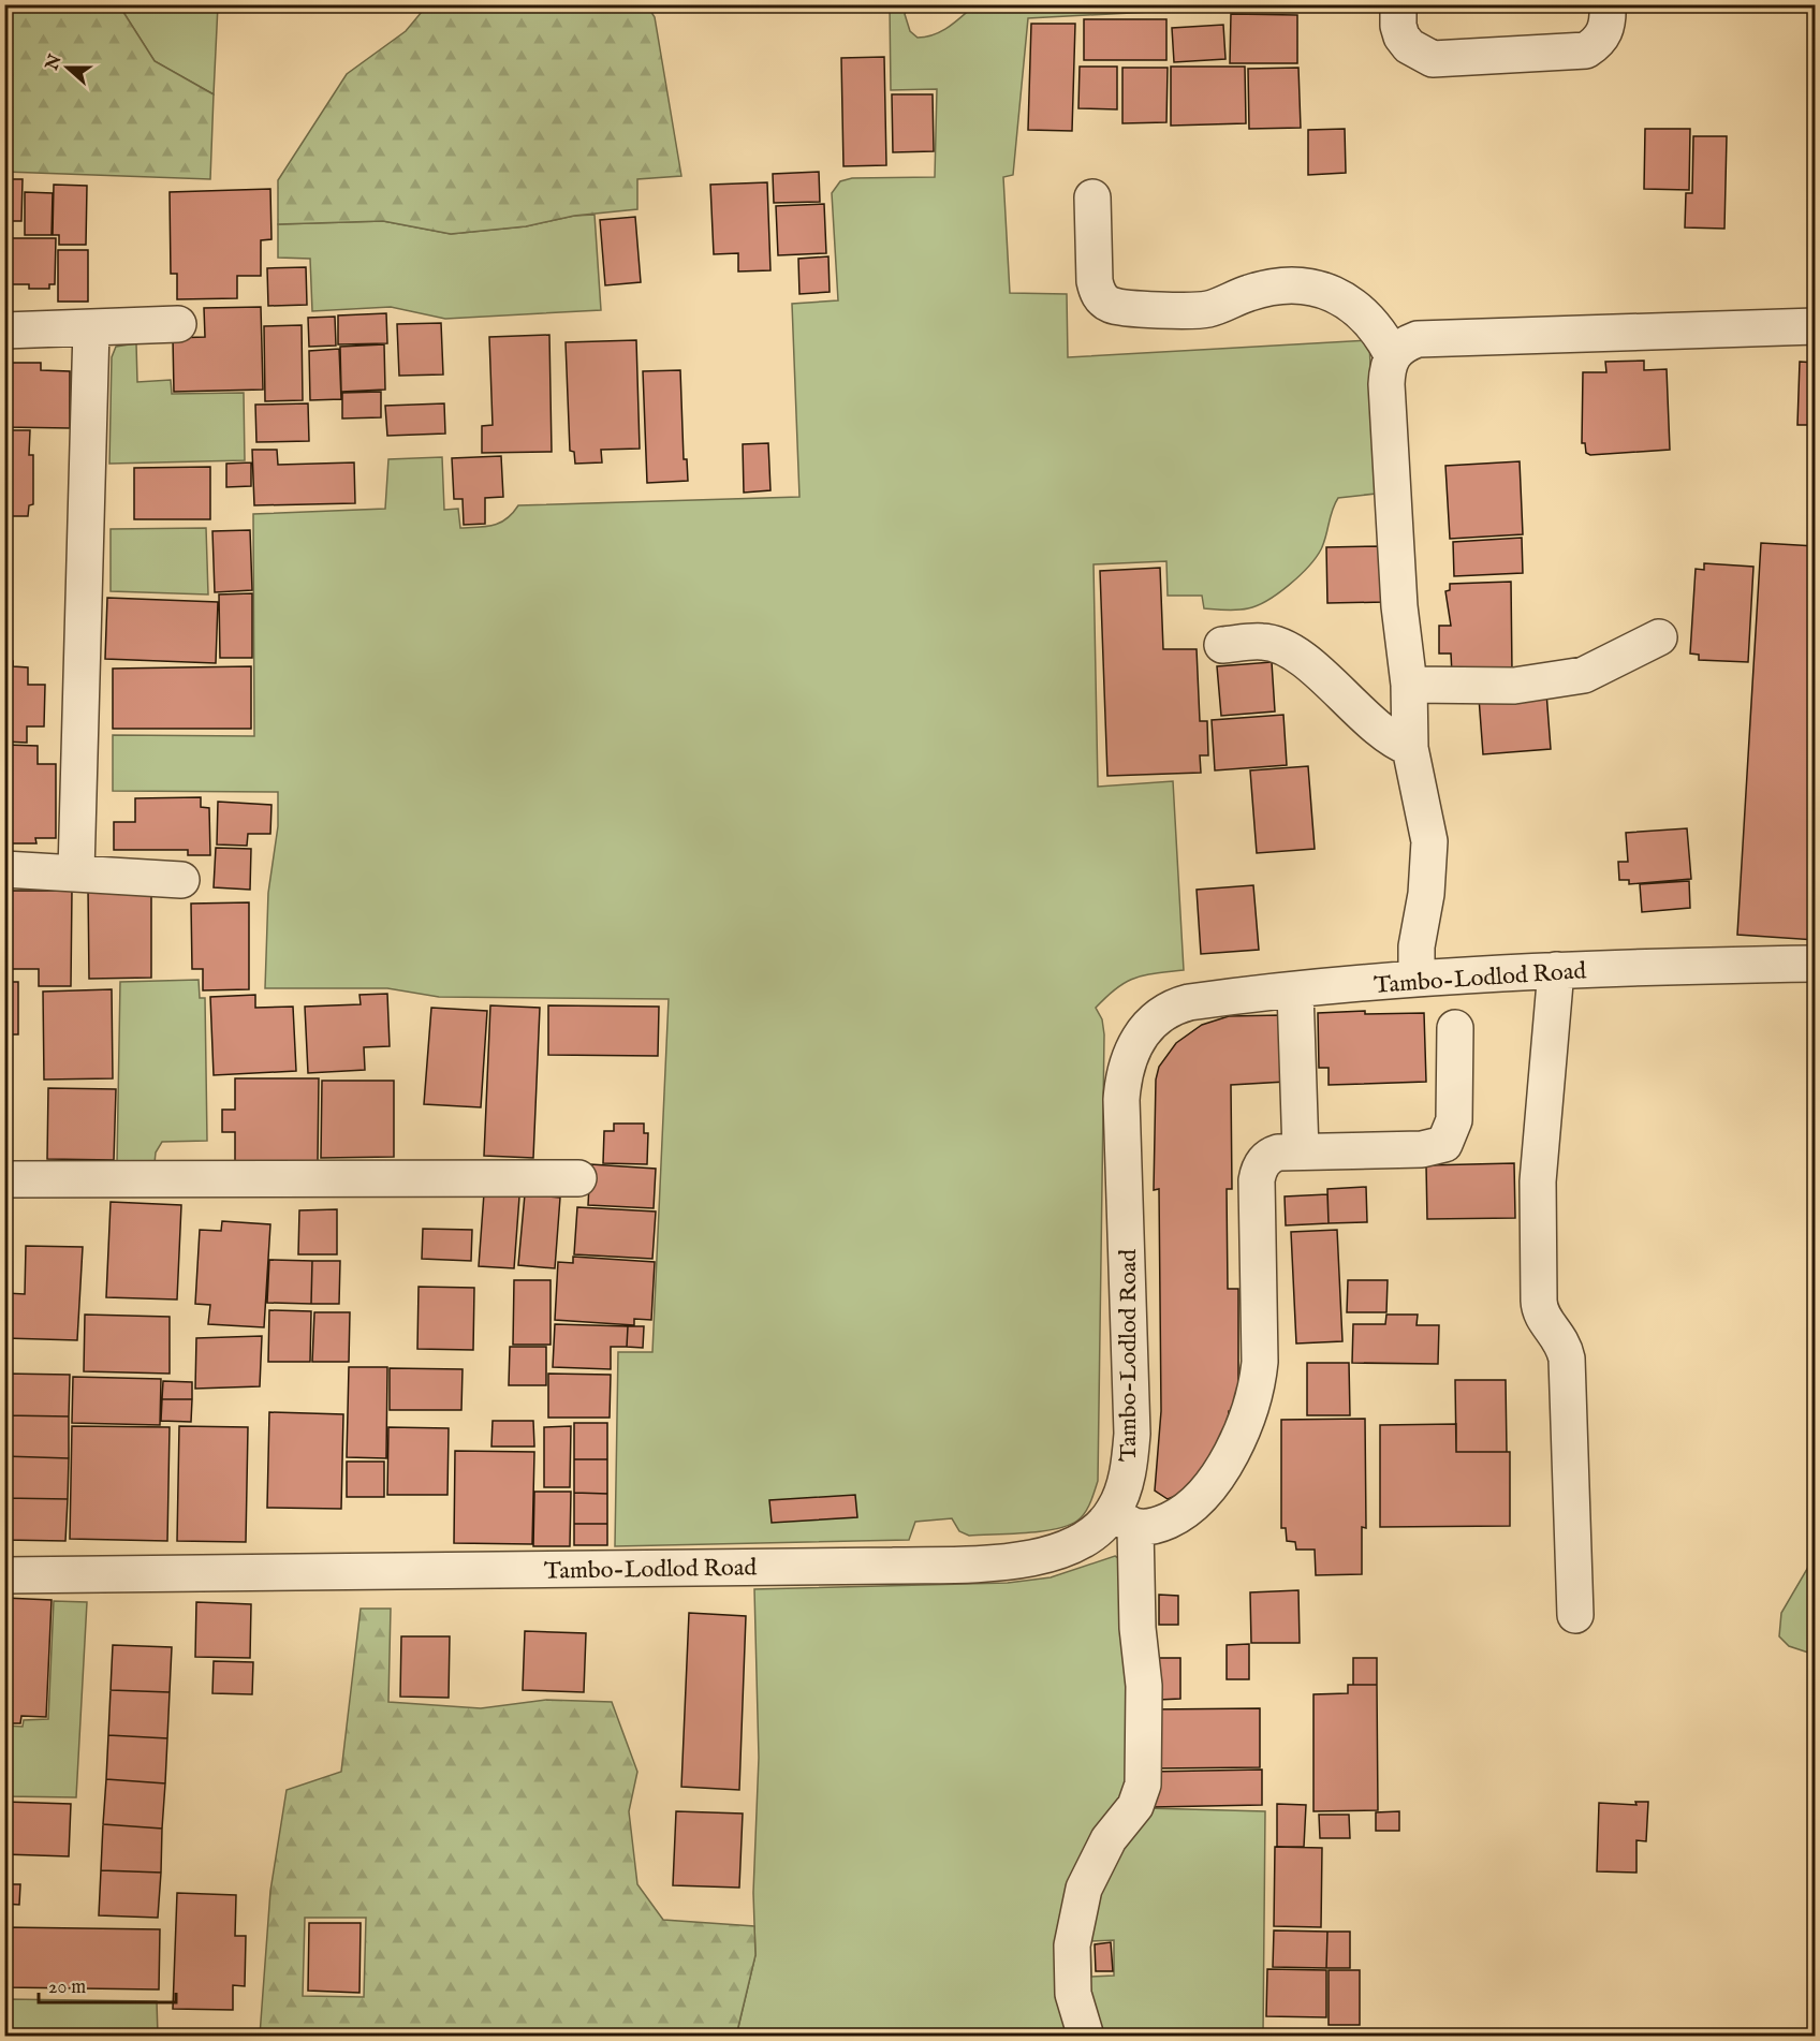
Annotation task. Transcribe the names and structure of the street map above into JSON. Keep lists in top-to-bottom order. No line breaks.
{"streets":{"street":["Tambo-Lodlod Road"]},"scale_bar":"20 m","north":"left"}
